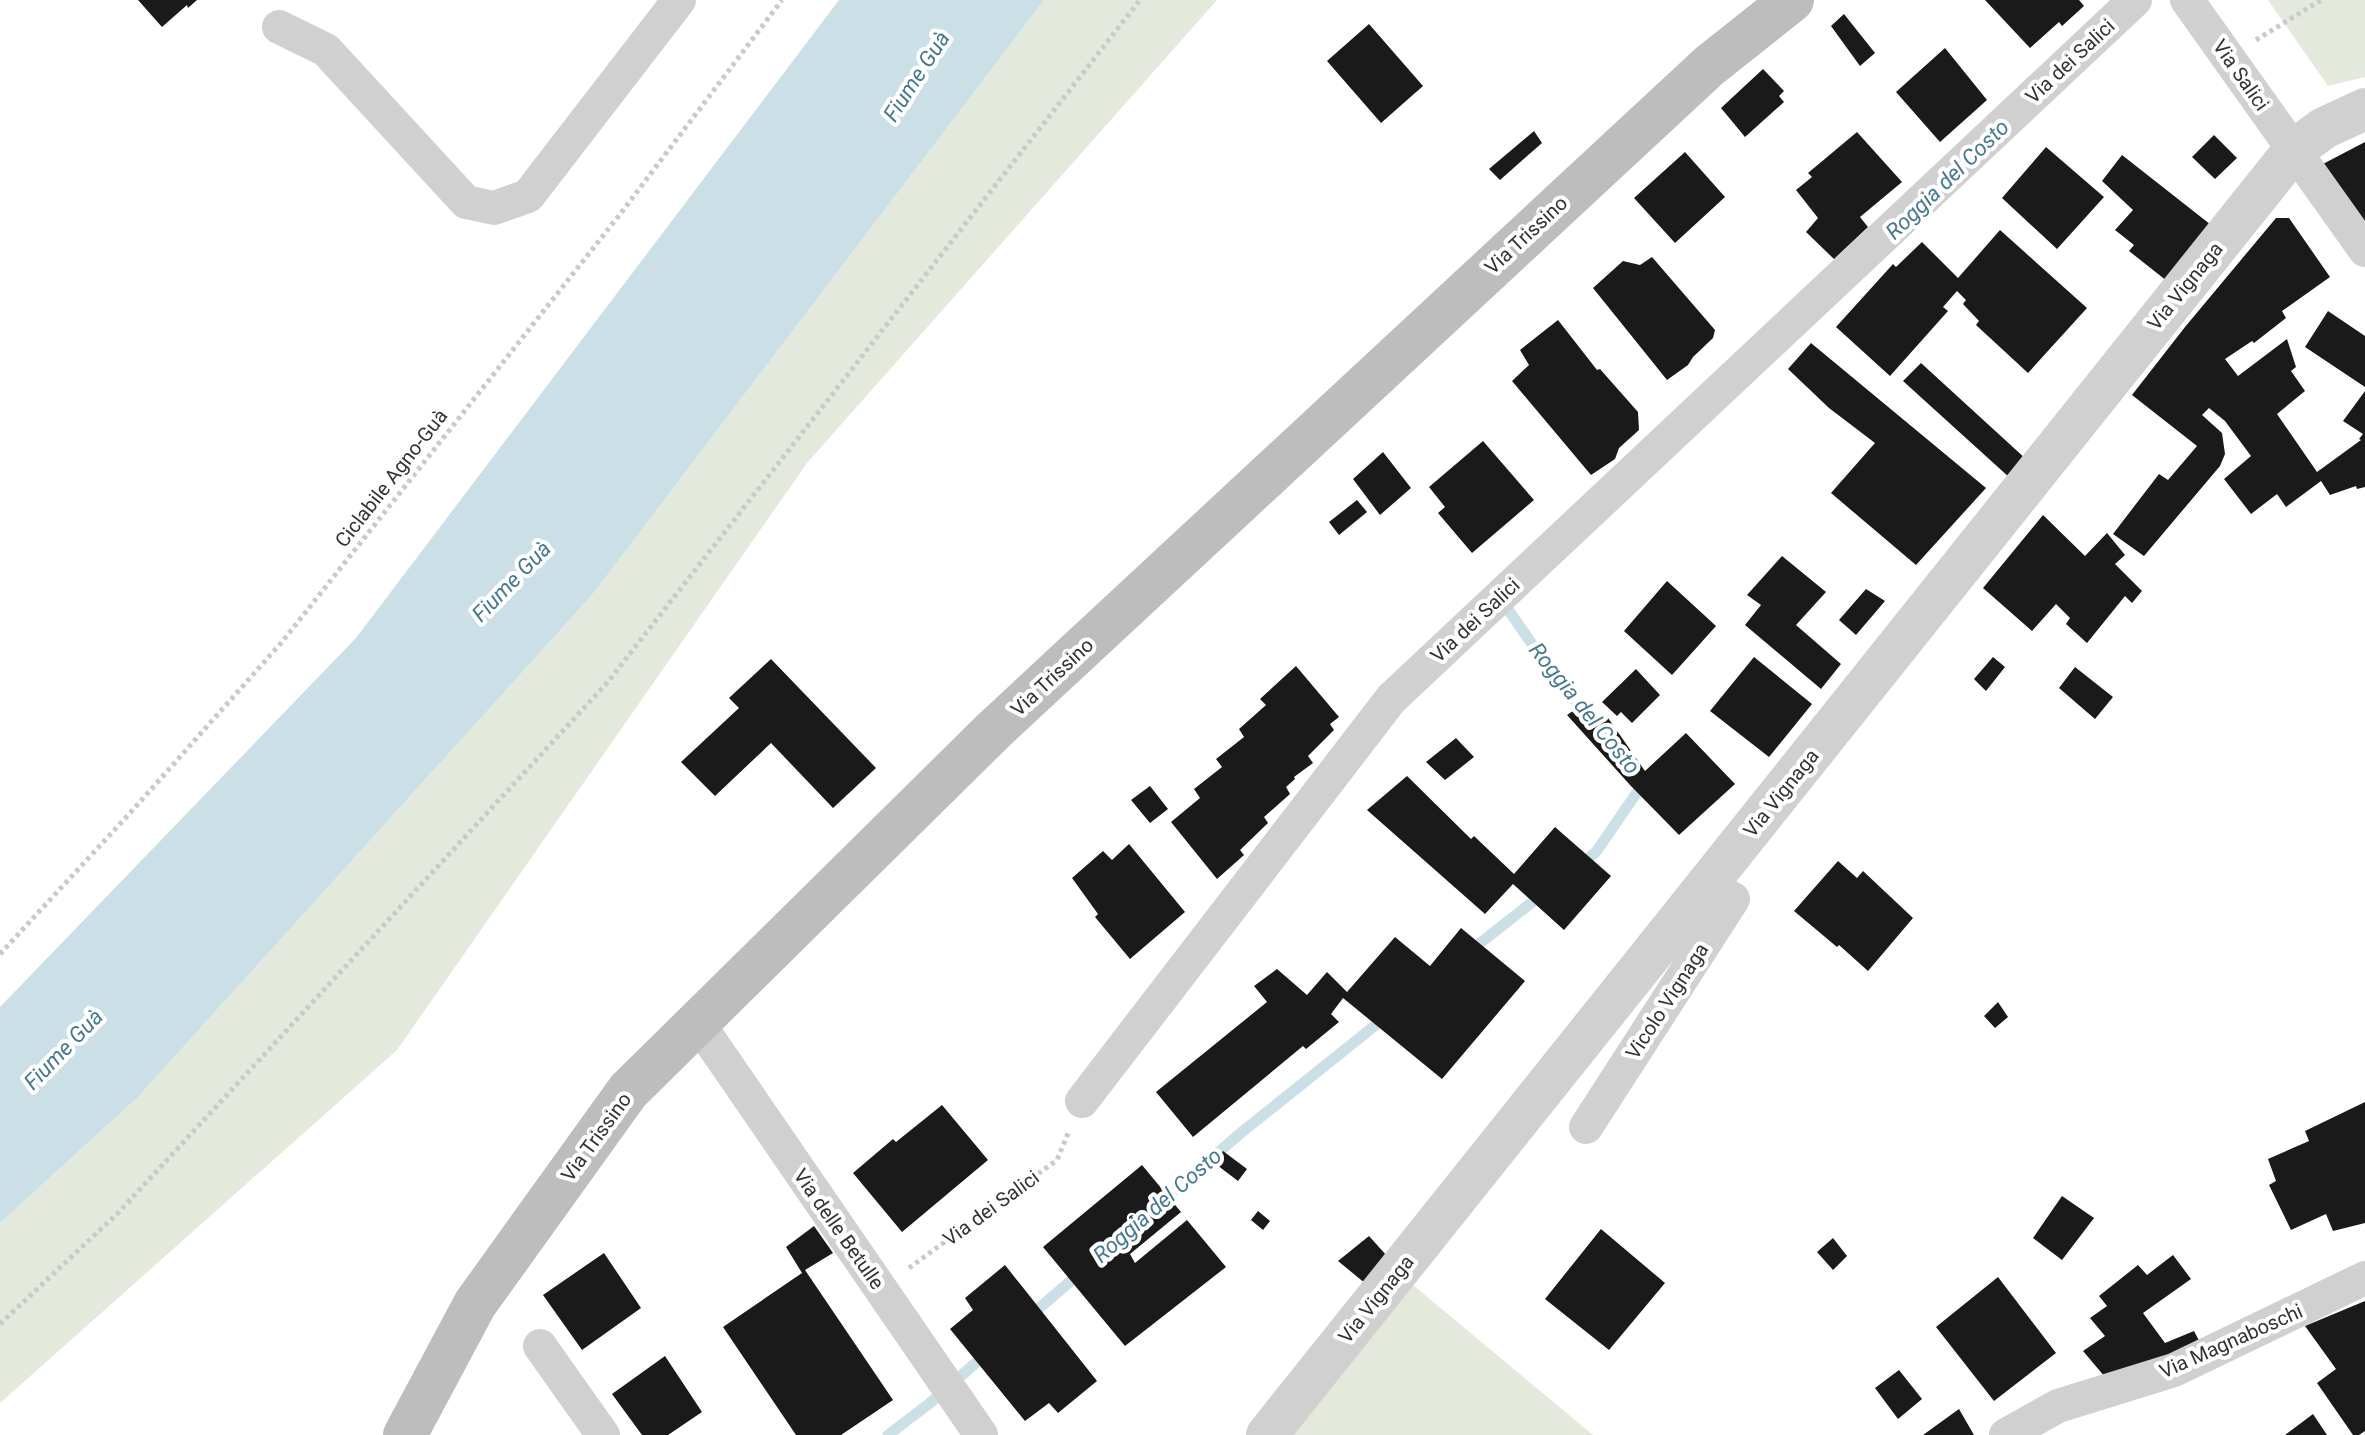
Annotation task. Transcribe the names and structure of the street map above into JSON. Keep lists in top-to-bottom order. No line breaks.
{"streets":{"main road":["Via Trissino"],"street":["Via dei Salici","Via Salici","Via Vignaga","Vicolo Vignaga","Via delle Betulle","Via Magnaboschi"],"path":["Ciclabile Agno-Guà"]},"crossings":[["Via dei Salici","Via delle Betulle"],["Via Salici","Via Vignaga"],["Via Trissino","Via delle Betulle"],["Via Vignaga","Vicolo Vignaga"]],"water":["Fiume Guà","Roggia del Costo"]}
